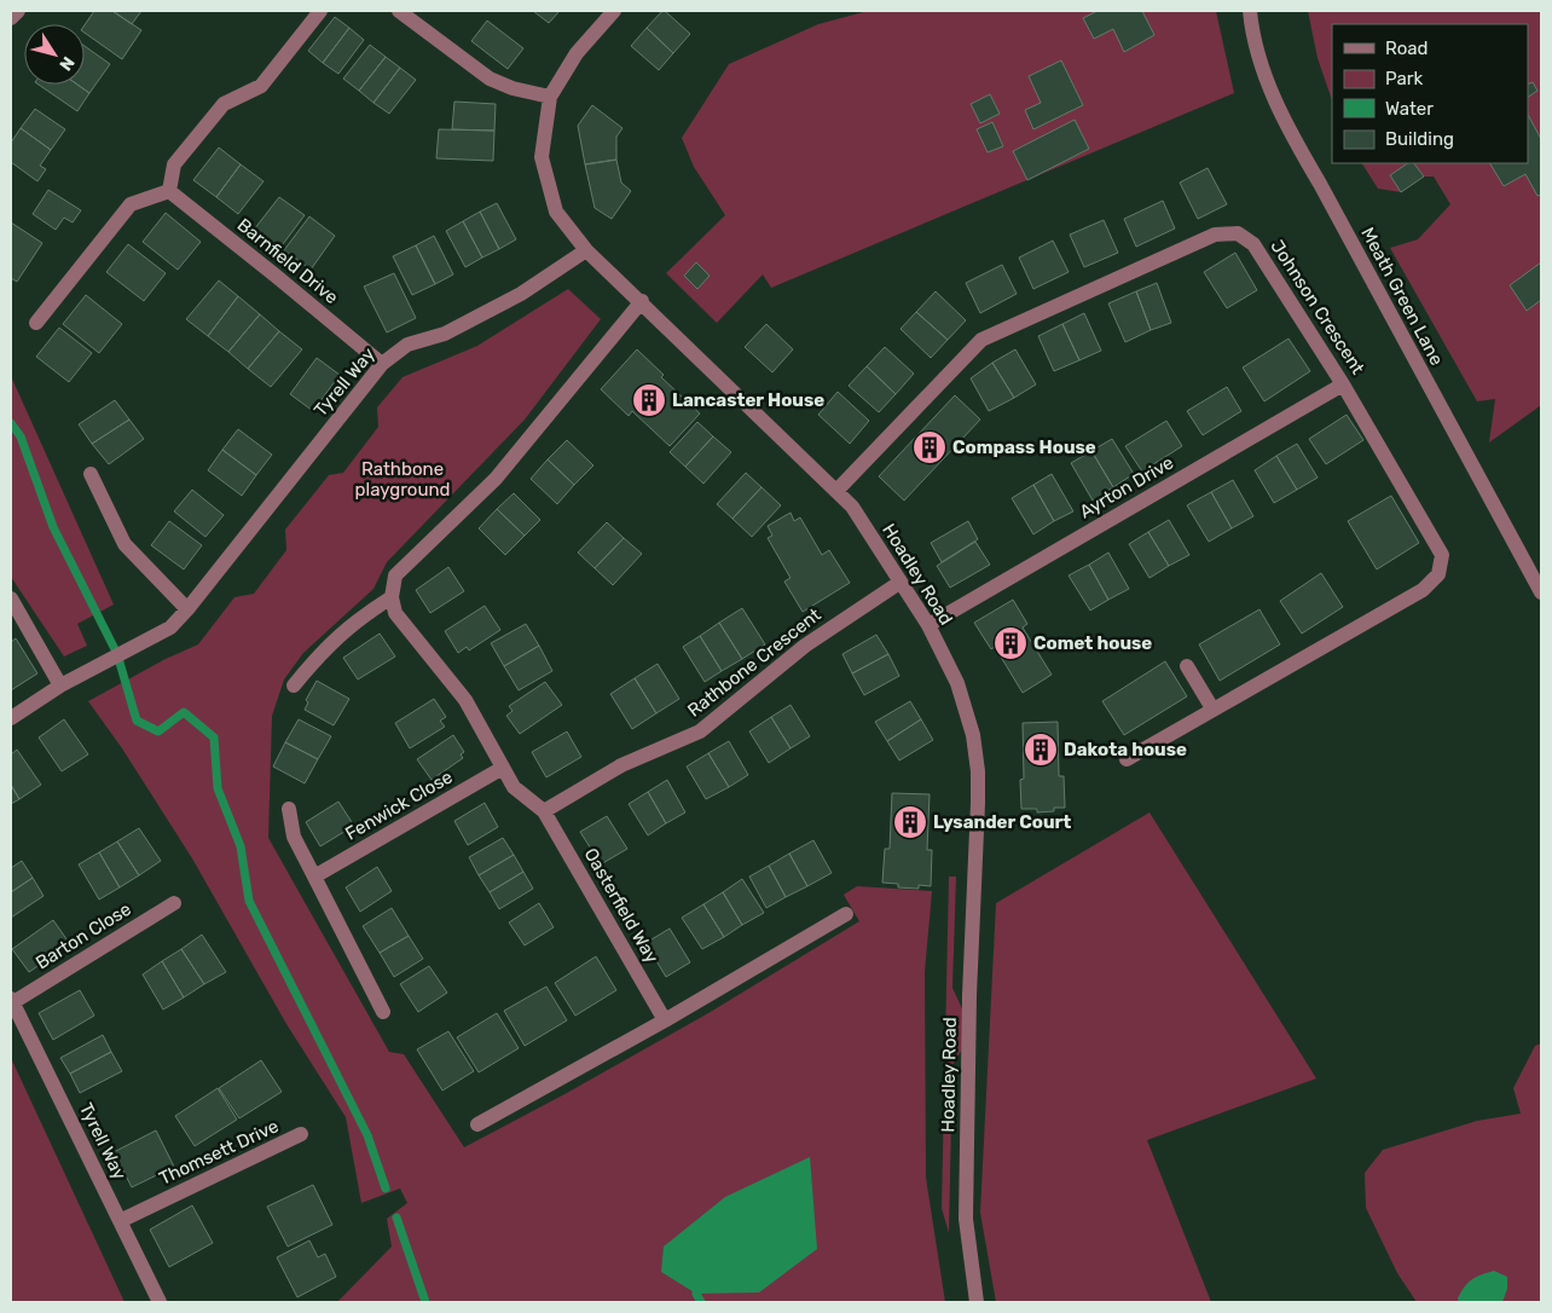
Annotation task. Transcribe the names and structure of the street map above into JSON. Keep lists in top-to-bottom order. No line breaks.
{"streets":{"street":["Barnfield Drive","Meath Green Lane","Johnson Crescent","Tyrell Way","Ayrton Drive","Hoadley Road","Rathbone Crescent","Fenwick Close","Oasterfield Way","Barton Close","Thomsett Drive"]},"crossings":[["Barnfield Drive","Tyrell Way"],["Johnson Crescent","Ayrton Drive"],["Johnson Crescent","Hoadley Road"],["Tyrell Way","Hoadley Road"],["Tyrell Way","Barton Close"],["Tyrell Way","Thomsett Drive"],["Ayrton Drive","Hoadley Road"],["Hoadley Road","Rathbone Crescent"],["Rathbone Crescent","Oasterfield Way"]],"parks":["Rathbone playground"],"places":{"building":["Lancaster House","Compass House","Comet house","Dakota house","Lysander Court"]},"legend":["Road","Park","Water","Building"],"north":"bottom right"}
